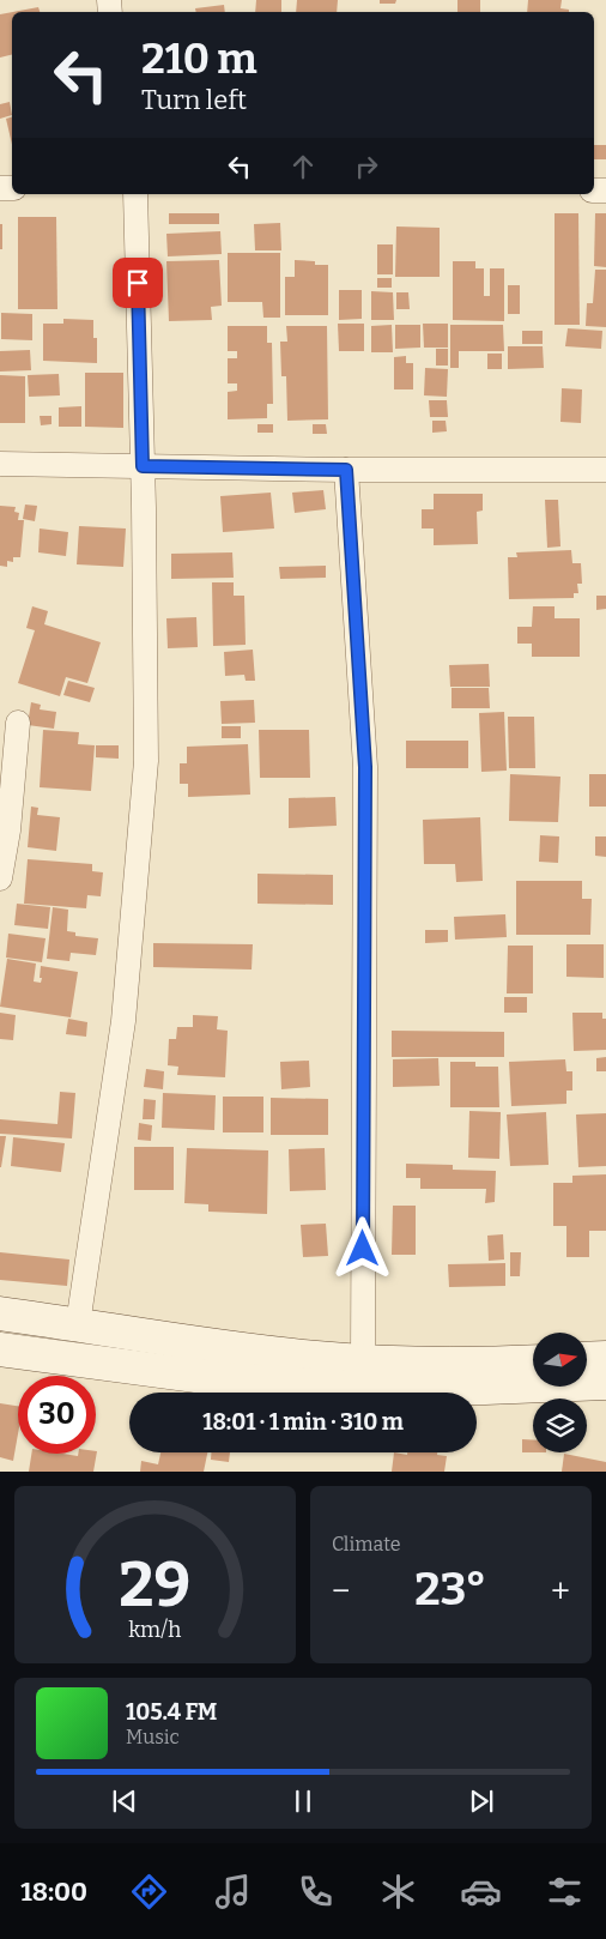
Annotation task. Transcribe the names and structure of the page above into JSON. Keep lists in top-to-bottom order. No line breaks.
{"north":"right","page":{"turn":["210 m","Turn left"],"limit":"30","trip":"18:01 · 1 min · 310 m","tile":"Climate","heat":["−","23°","+"],"song":["105.4 FM","Music"],"tabs":"18:00","gauge":["29","km/h"]}}
